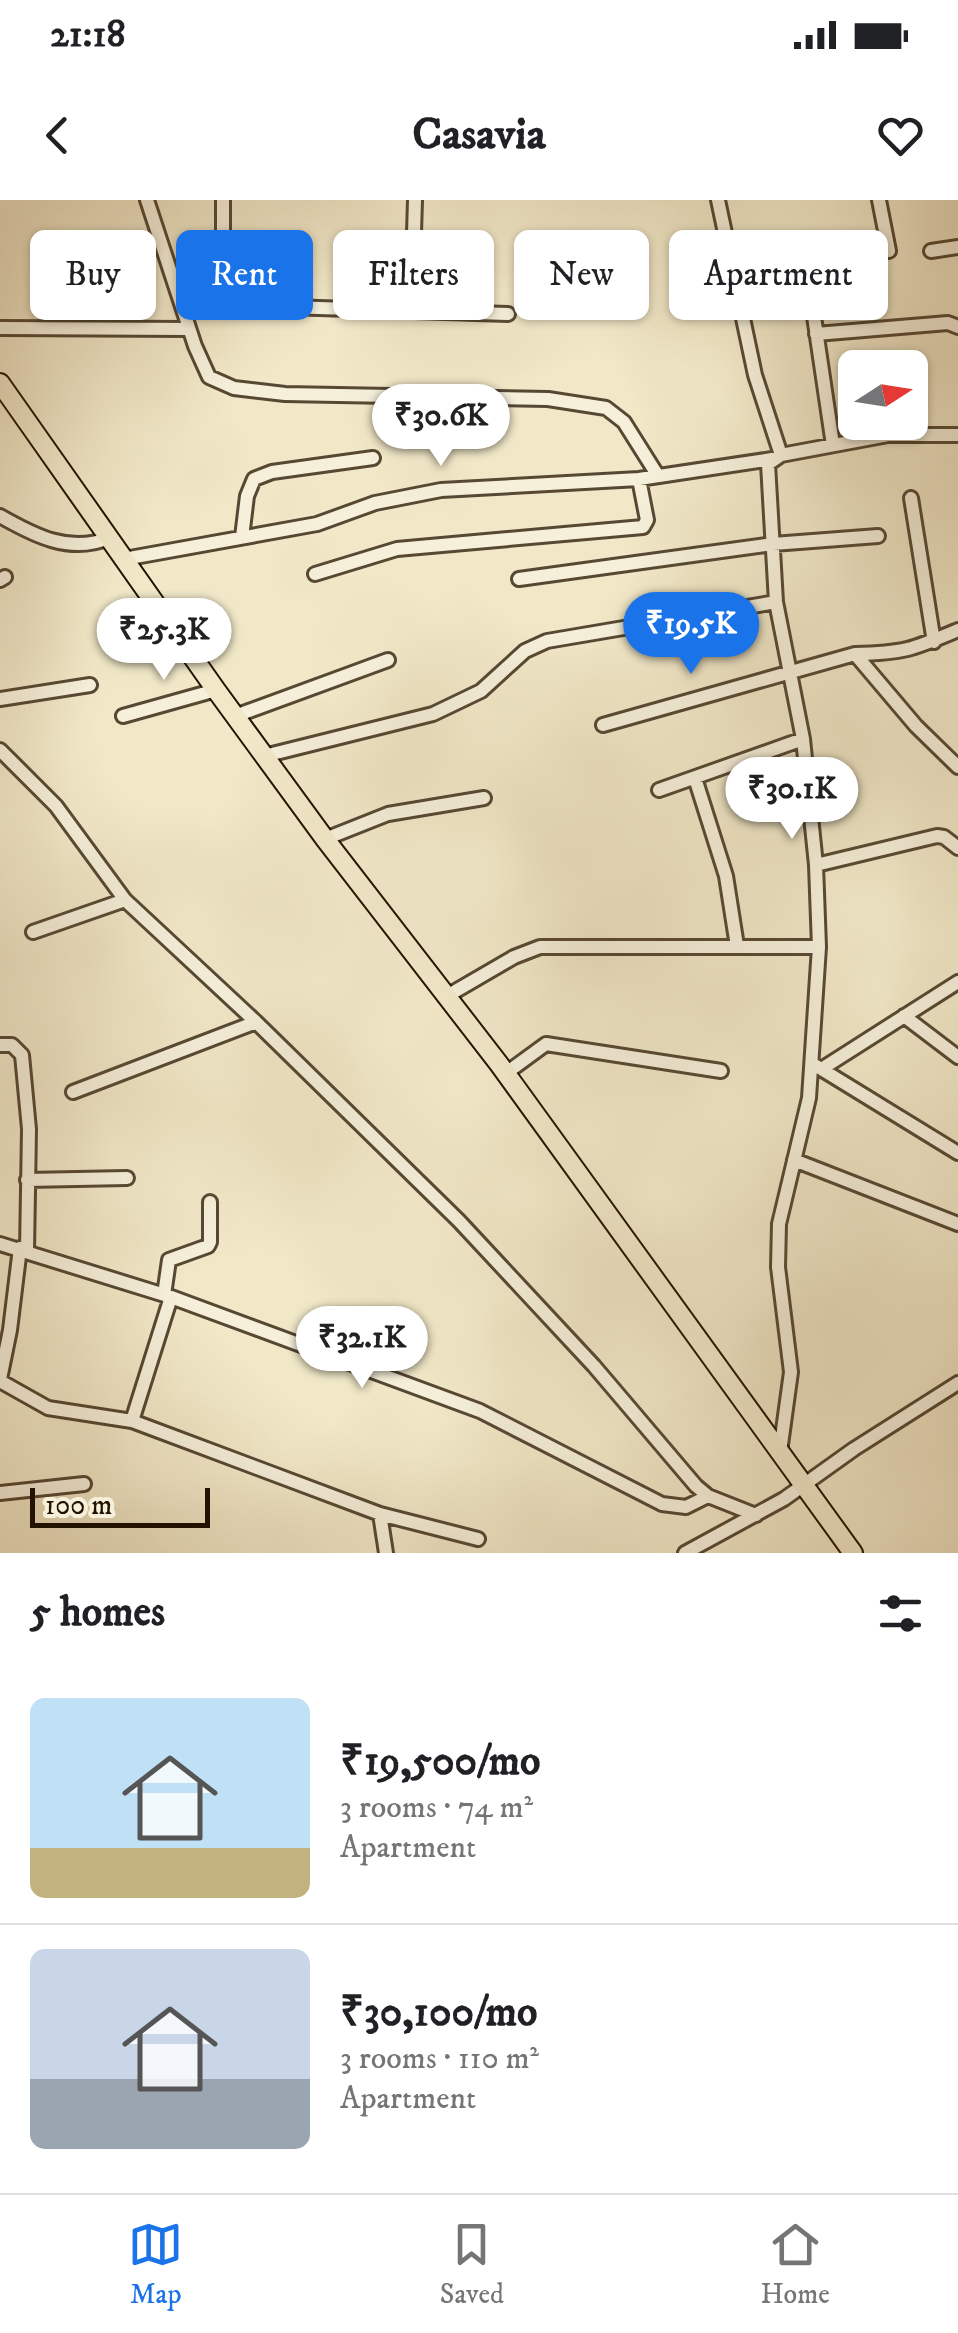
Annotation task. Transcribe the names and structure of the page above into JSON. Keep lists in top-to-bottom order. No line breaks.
{"scale_bar":"100 m","north":"right","page":{"status":"21:18","header":"Casavia","chip":["Buy","Rent","Filters","New","Apartment"],"price":["₹30.6K","₹19.5K","₹25.3K","₹30.1K","₹32.1K"],"scale":"100 m","heading":"5 homes","list":[{"name":"₹19,500/mo","note":"3 rooms · 74 m² · Apartment"},{"name":"₹30,100/mo","note":"3 rooms · 110 m² · Apartment"}],"tabs":["Map","Saved","Home"]}}
